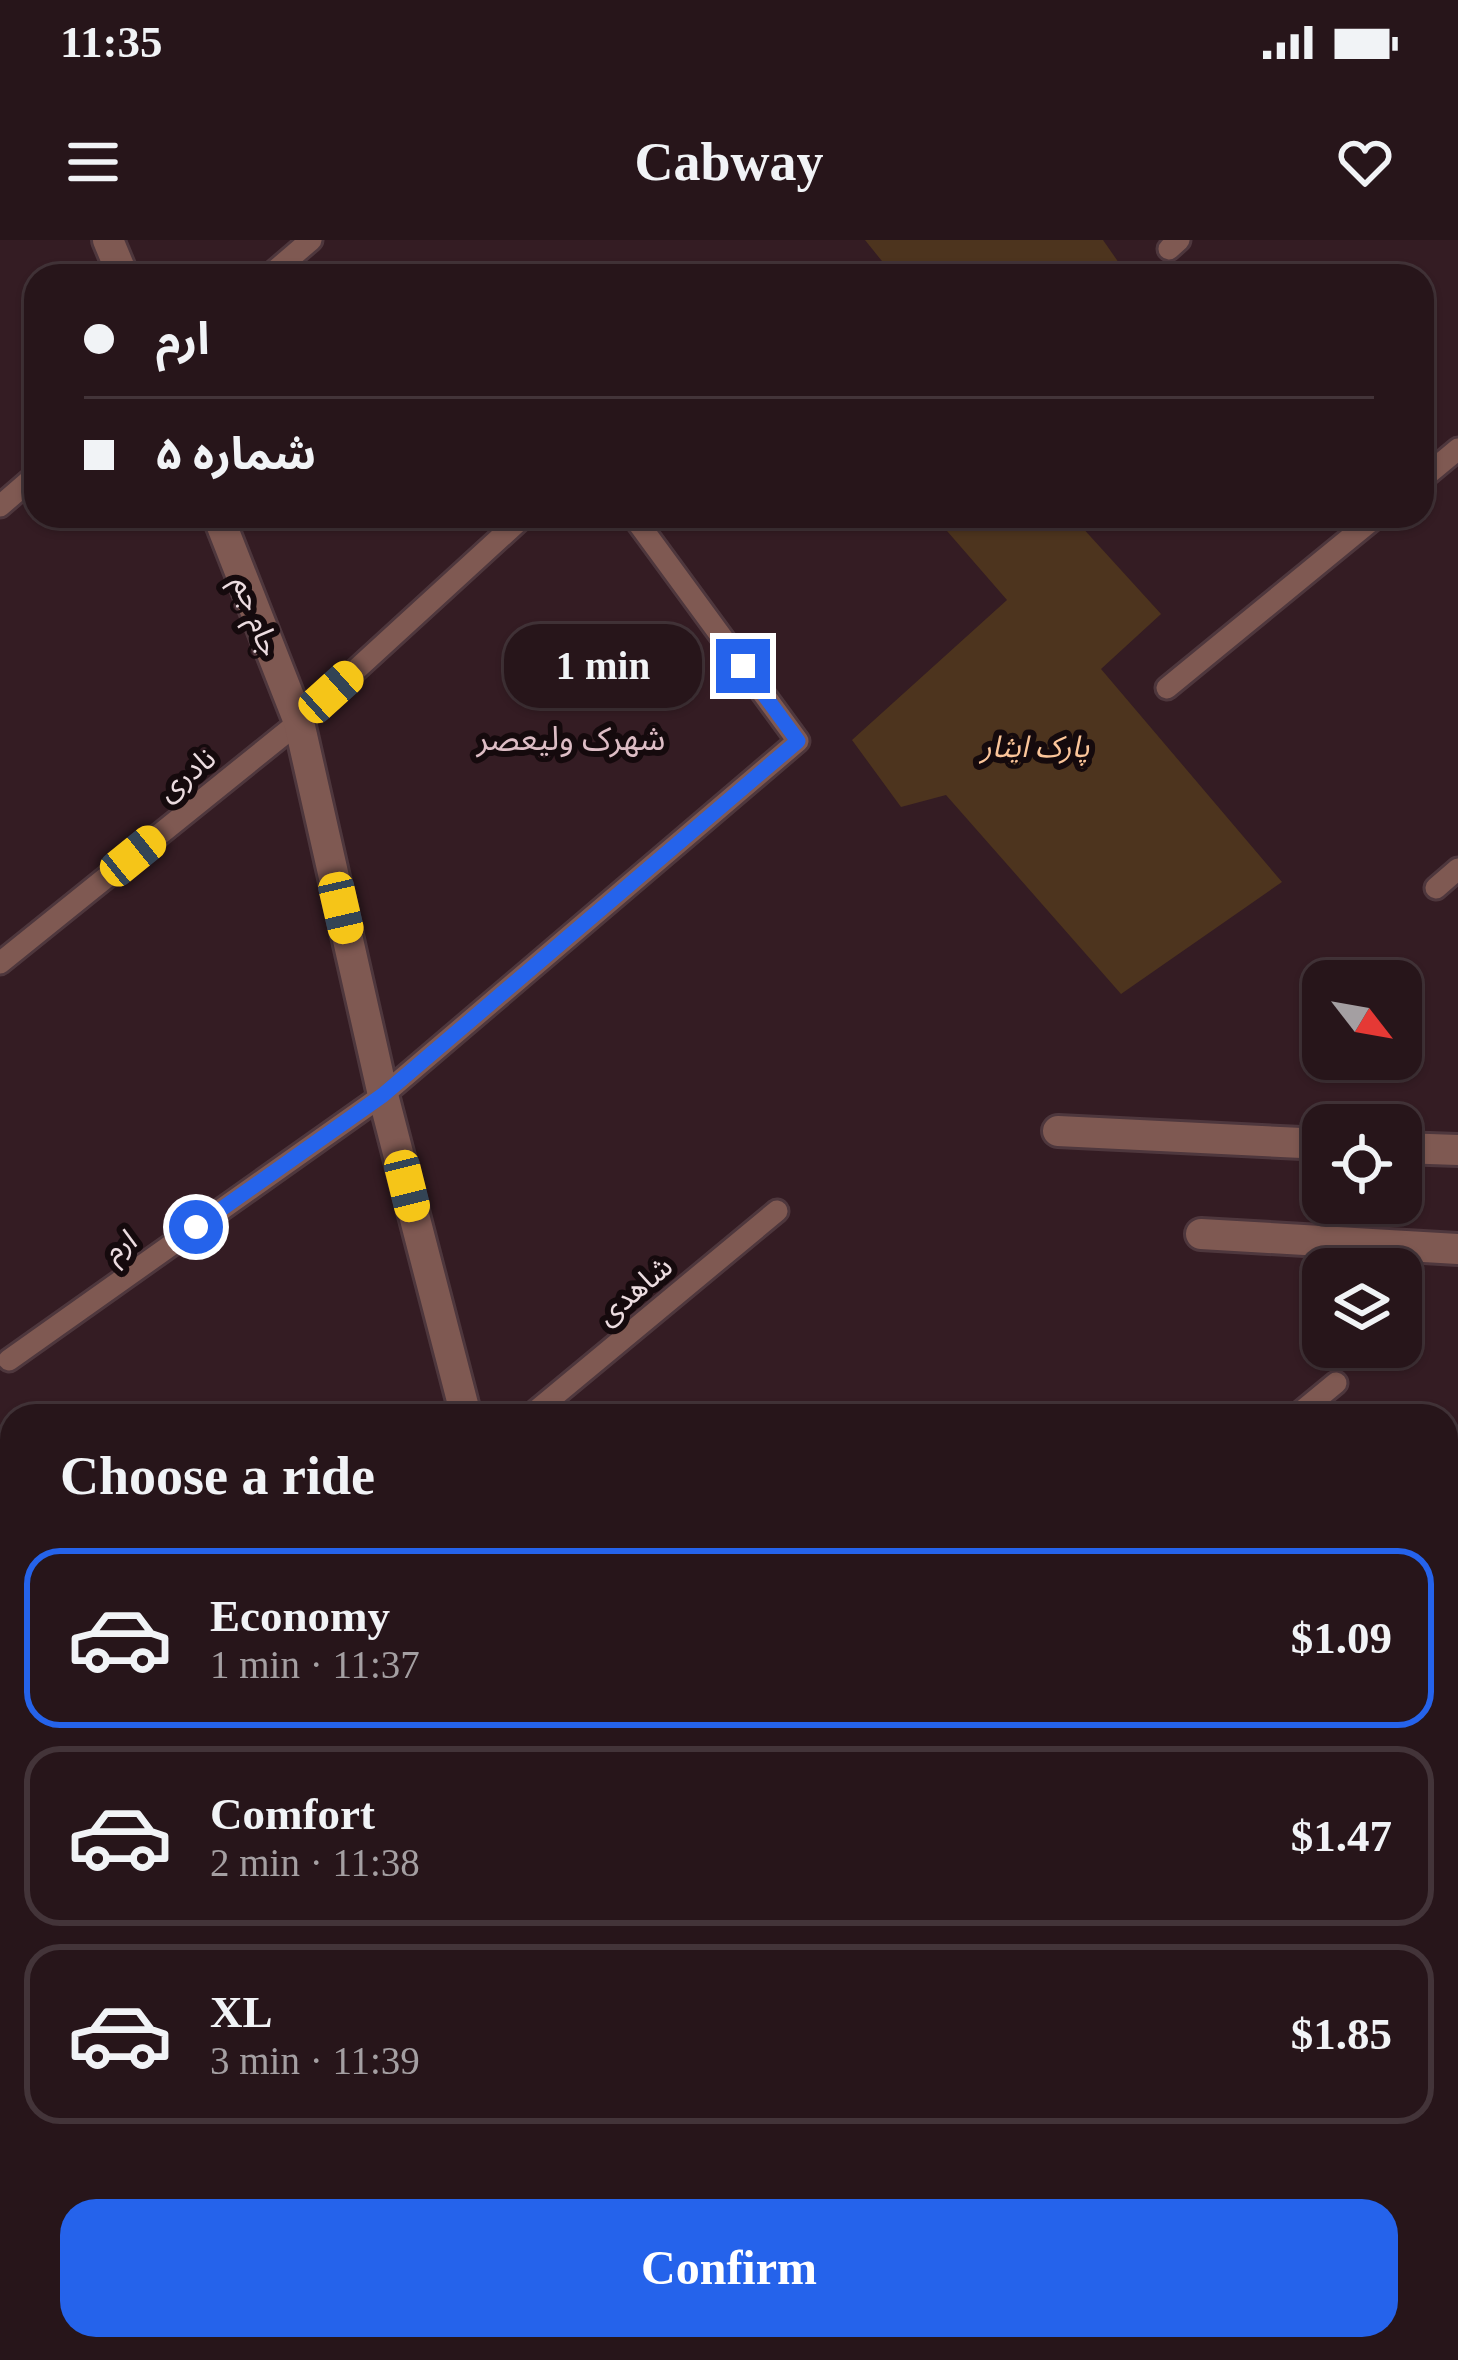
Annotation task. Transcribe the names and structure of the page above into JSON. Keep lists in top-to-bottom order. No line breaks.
{"streets":{"street":["جام جم"],"lane":["نادری","ارم","شاهدی"]},"crossings":[["جام جم","نادری"],["جام جم","ارم"]],"districts":["شهرک ولیعصر"],"parks":["پارک ایثار"],"north":"bottom right","page":{"status":"11:35","header":"Cabway","banner":["ارم","شماره ۵"],"bubble":"1 min","heading":"Choose a ride","list":[{"name":"Economy","note":"1 min · 11:37","value":"$1.09"},{"name":"Comfort","note":"2 min · 11:38","value":"$1.47"},{"name":"XL","note":"3 min · 11:39","value":"$1.85"}],"buttons":"Confirm"}}
